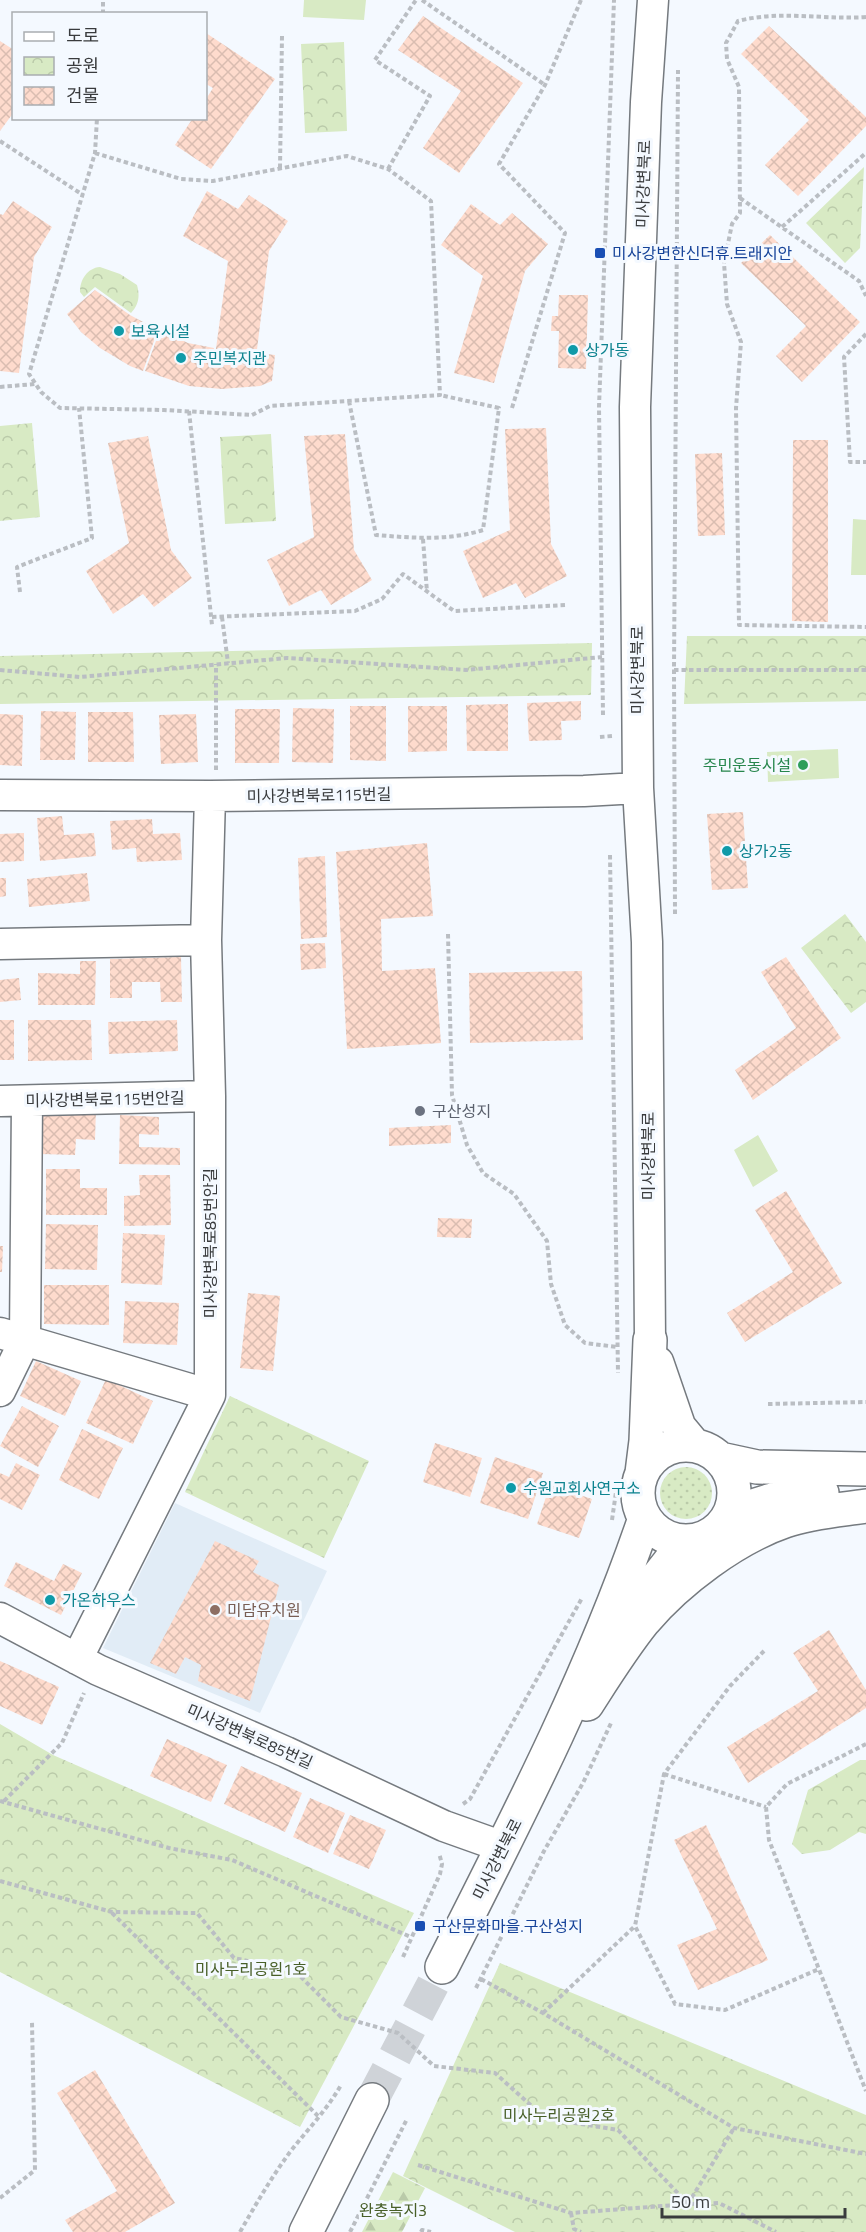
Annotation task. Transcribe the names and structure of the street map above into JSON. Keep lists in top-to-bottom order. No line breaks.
{"streets":{"main road":["미사강변북로"],"street":["미사강변북로115번길","미사강변북로115번안길","미사강변북로85번안길","미사강변북로85번길"]},"crossings":[["미사강변북로","미사강변북로115번길"],["미사강변북로","미사강변북로85번길"],["미사강변북로115번길","미사강변북로85번안길"],["미사강변북로115번안길","미사강변북로85번안길"],["미사강변북로85번안길","미사강변북로85번길"]],"parks":["미사누리공원1호","미사누리공원2호","완충녹지3"],"places":{"transit":["미사강변한신더휴.트래지안","구산문화마을.구산성지"],"other":["보육시설","상가동","주민복지관","주민운동시설","상가2동","구산성지","수원교회사연구소","가온하우스","미담유치원"]},"legend":["도로","공원","건물"],"scale_bar":"50 m"}
